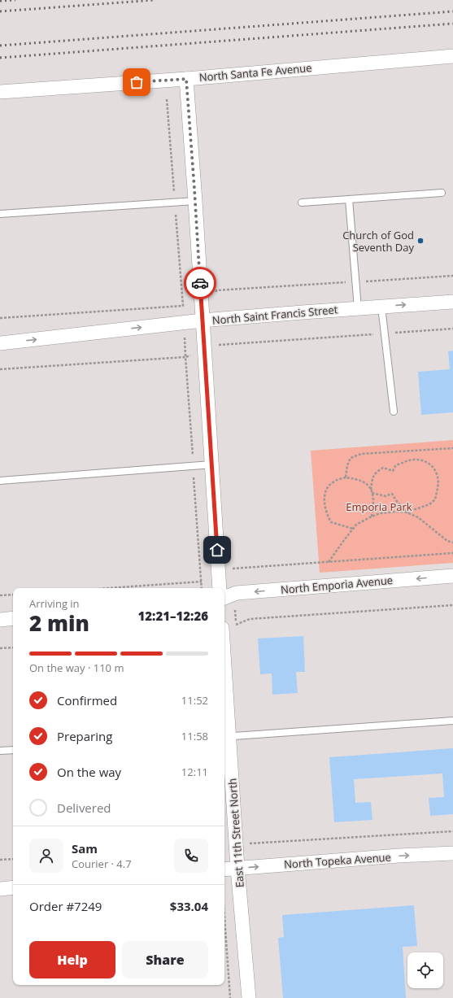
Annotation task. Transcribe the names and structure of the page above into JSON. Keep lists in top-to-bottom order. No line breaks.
{"streets":{"street":["North Santa Fe Avenue","North Saint Francis Street","North Emporia Avenue","East 11th Street North","North Topeka Avenue"]},"crossings":[["East 11th Street North","North Topeka Avenue"]],"one_way":["North Saint Francis Street","North Emporia Avenue","North Topeka Avenue"],"parks":["Emporia Park"],"places":["Church of God Seventh Day"],"page":{"heading":["2 min","Arriving in","12:21–12:26"],"panel":["Sam","Courier · 4.7","Order #7249","$33.04"],"bar":"On the way · 110 m","list":[["Confirmed","11:52"],["Preparing","11:58"],["On the way","12:11"],"Delivered"],"buttons":["Help","Share"]}}
